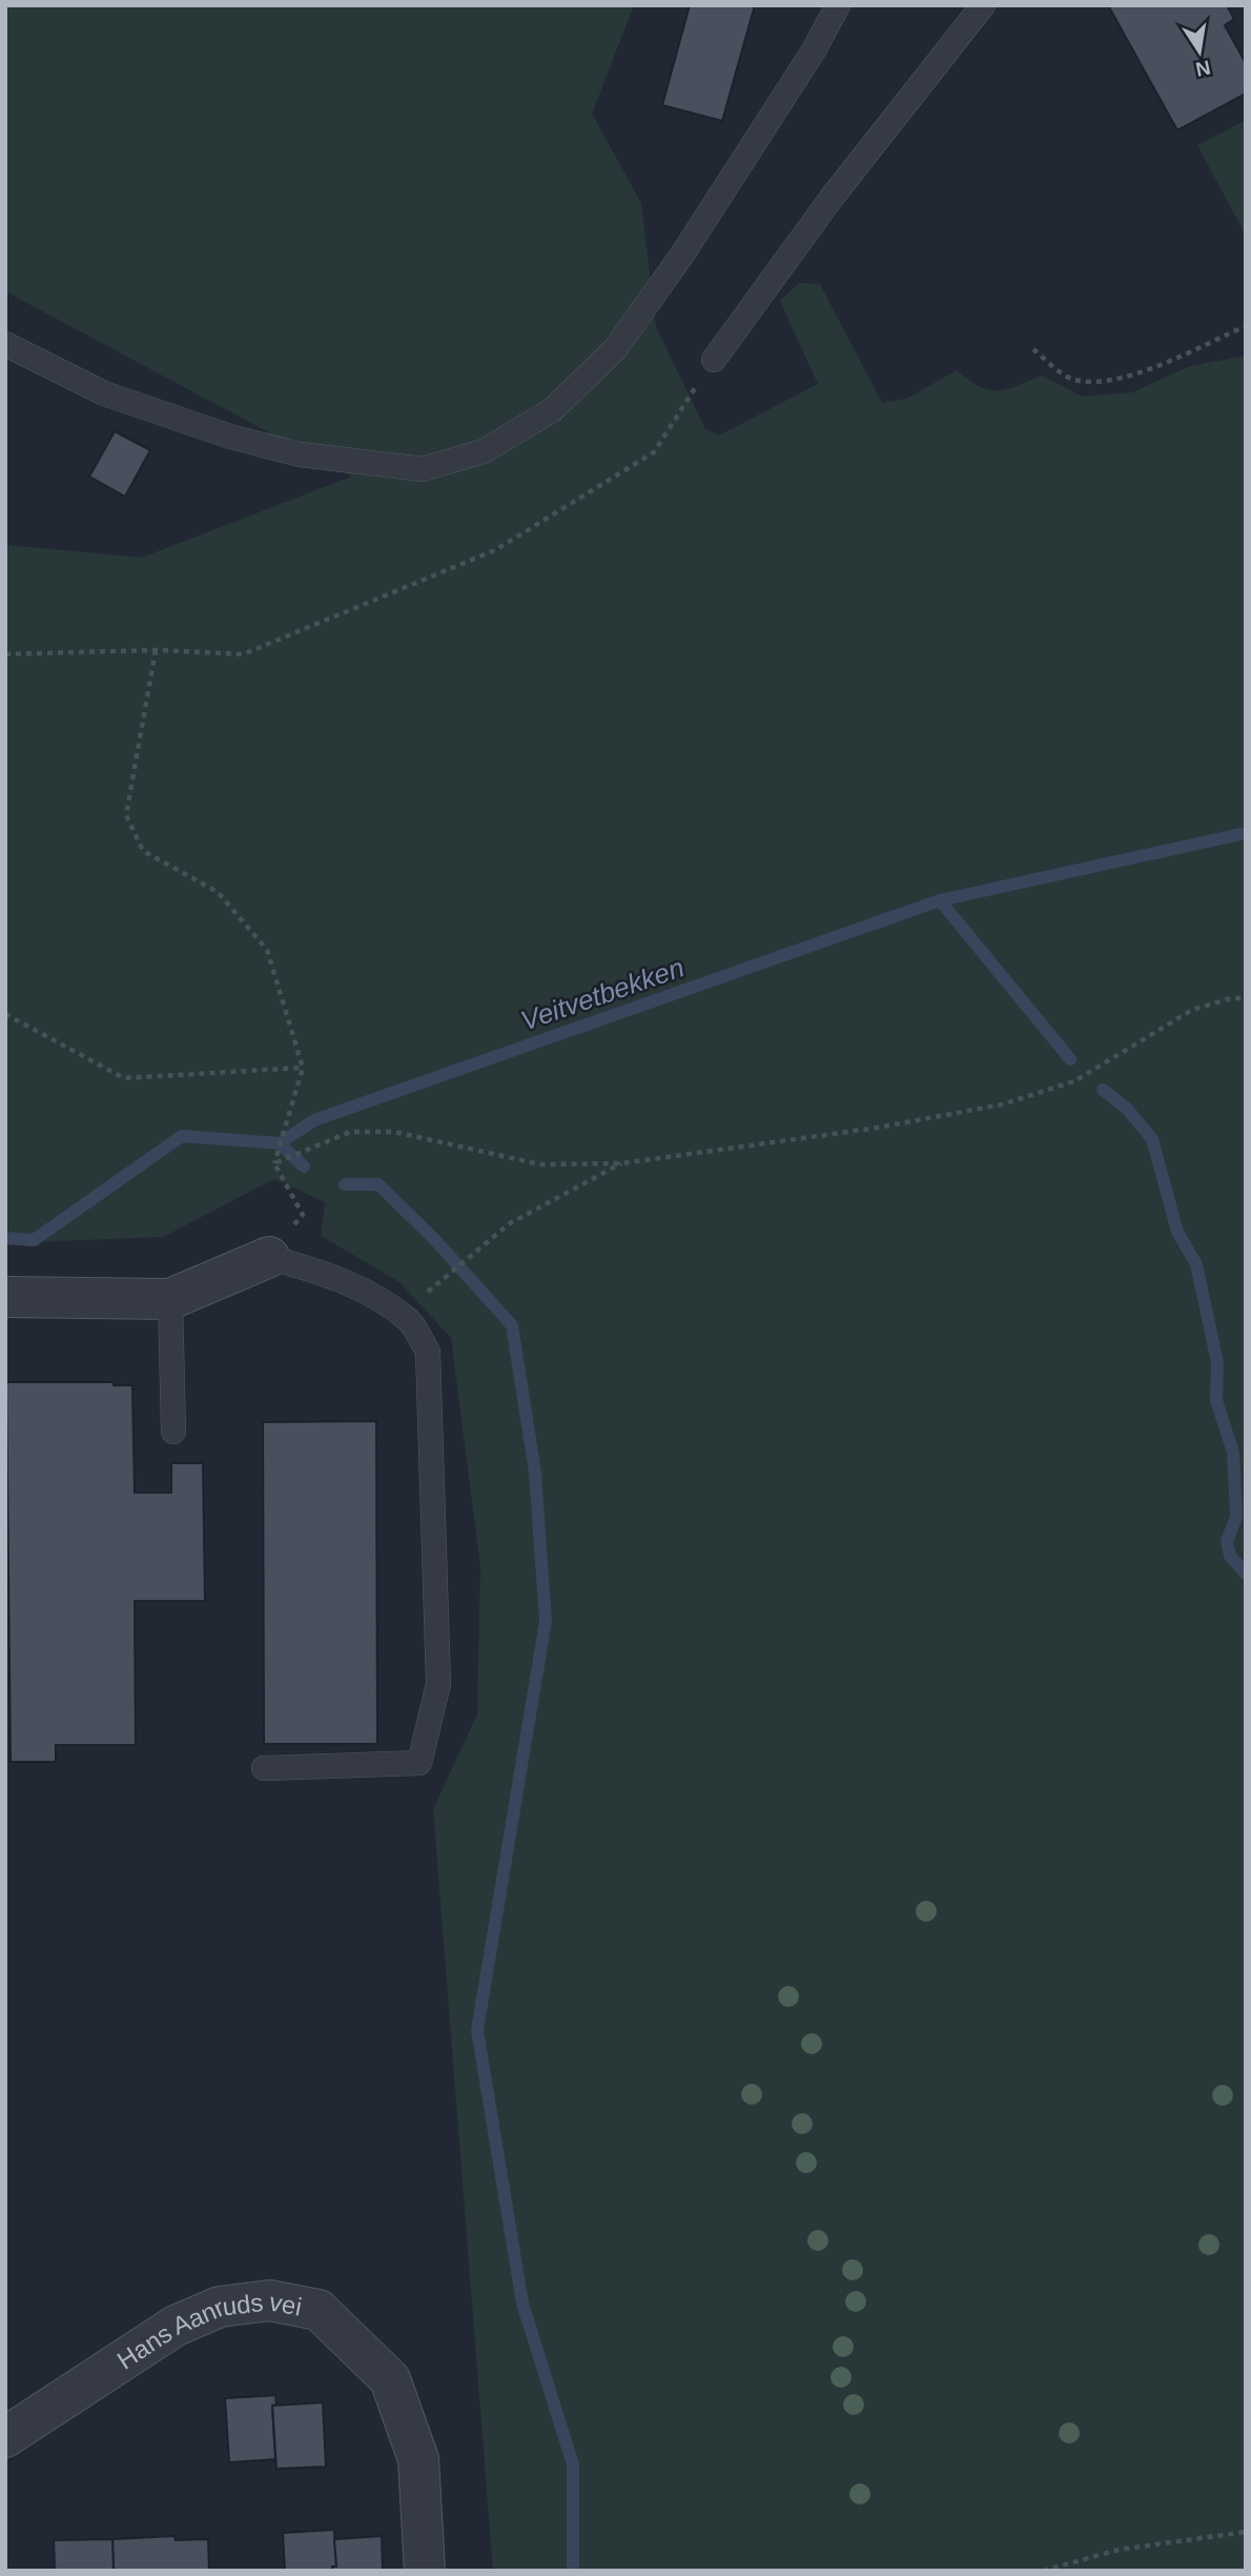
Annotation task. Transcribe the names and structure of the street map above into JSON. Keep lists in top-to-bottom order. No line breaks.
{"streets":{"street":["Hans Aanruds vei"]},"water":["Veitvetbekken"],"north":"bottom"}
